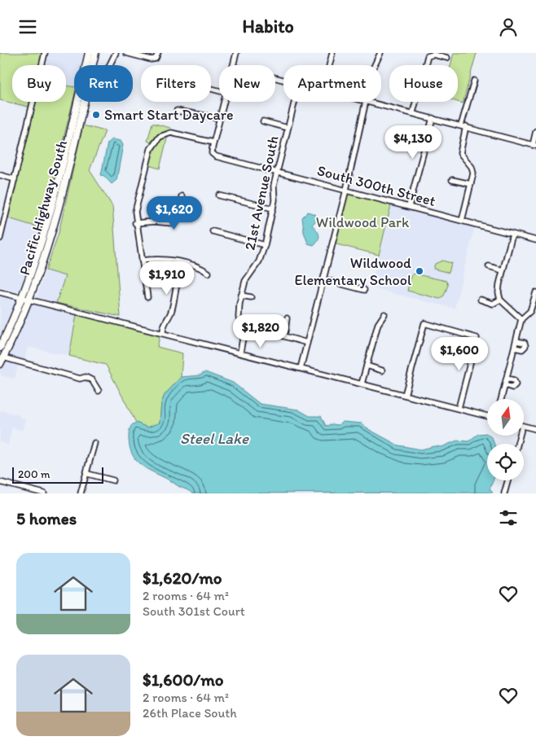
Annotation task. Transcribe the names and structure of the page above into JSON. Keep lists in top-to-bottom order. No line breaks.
{"streets":{"main road":["Pacific Highway South"],"street":["South 300th Street","21st Avenue South"]},"crossings":[["South 300th Street","21st Avenue South"]],"water":["Steel Lake"],"parks":["Wildwood Park"],"places":["Smart Start Daycare","Wildwood Elementary School"],"scale_bar":"200 m","north":"top","page":{"header":"Habito","chip":["Buy","Rent","Filters","New","Apartment","House"],"price":["$4,130","$1,620","$1,910","$1,820","$1,600"],"scale":"200 m","heading":"5 homes","list":[{"name":"$1,620/mo","note":"2 rooms · 64 m² · South 301st Court"},{"name":"$1,600/mo","note":"2 rooms · 64 m² · 26th Place South"}]}}
